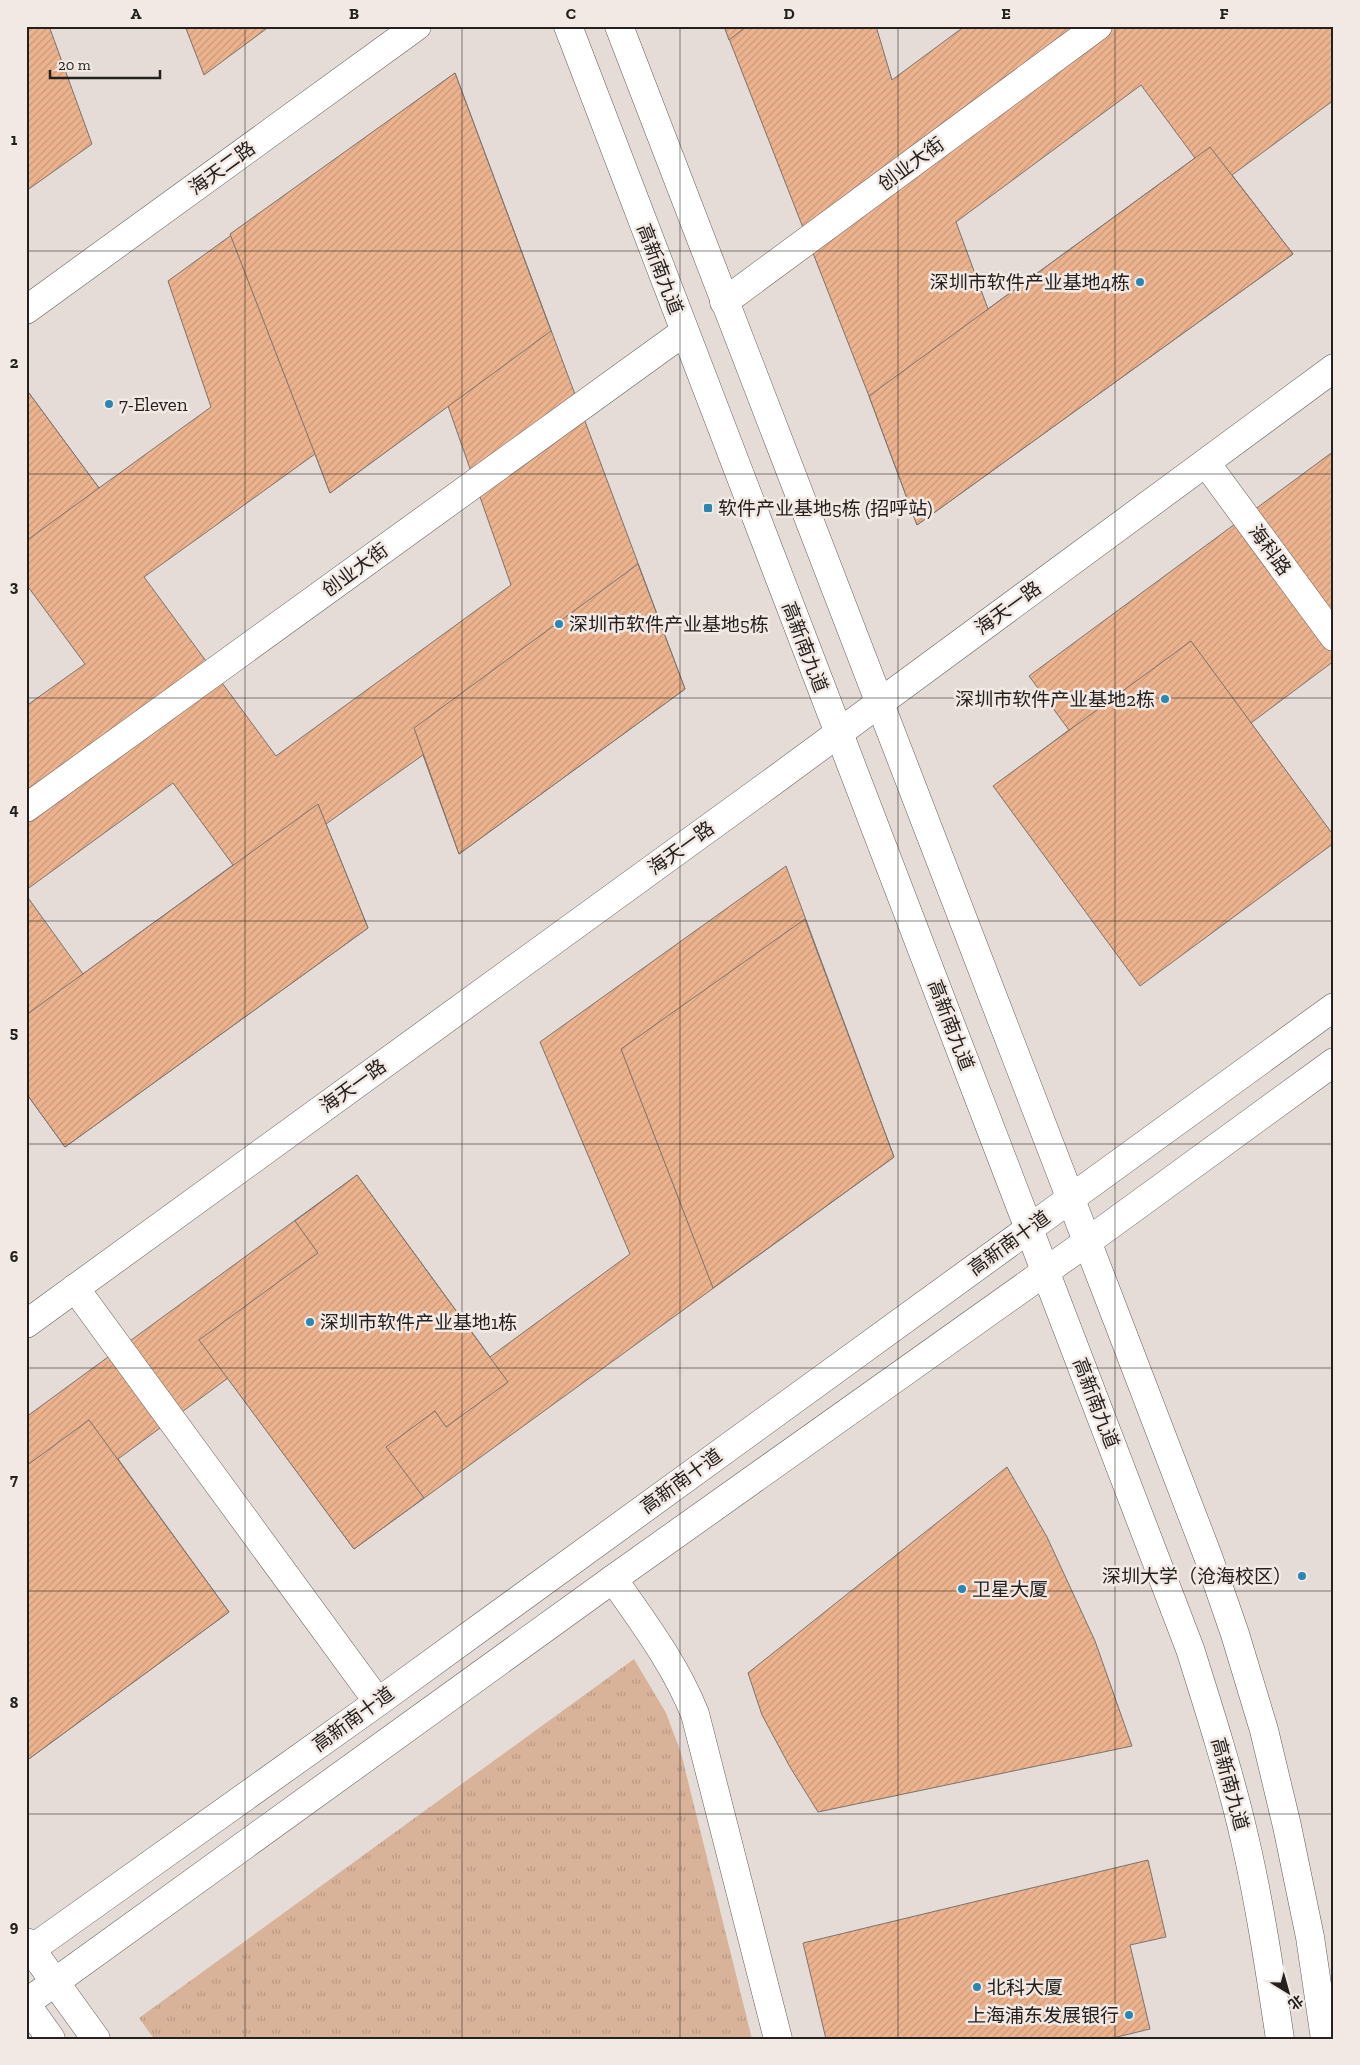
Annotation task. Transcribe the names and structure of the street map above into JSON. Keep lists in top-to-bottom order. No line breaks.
{"streets":{"street":["创业大街","海天二路","高新南九道","海科路","海天一路","高新南十道"]},"crossings":[["创业大街","高新南九道"],["高新南九道","海天一路"],["高新南九道","高新南十道"],["海科路","海天一路"]],"places":{"other":["深圳市软件产业基地4栋","7-Eleven","深圳市软件产业基地5栋","深圳市软件产业基地2栋","深圳市软件产业基地1栋","深圳大学（沧海校区）","卫星大厦","北科大厦","上海浦东发展银行"],"transit":["软件产业基地5栋 (招呼站)"]},"scale_bar":"20 m","north":"bottom right","grid":{"columns":["A","B","C","D","E","F"],"rows":["1","2","3","4","5","6","7","8","9"]}}
